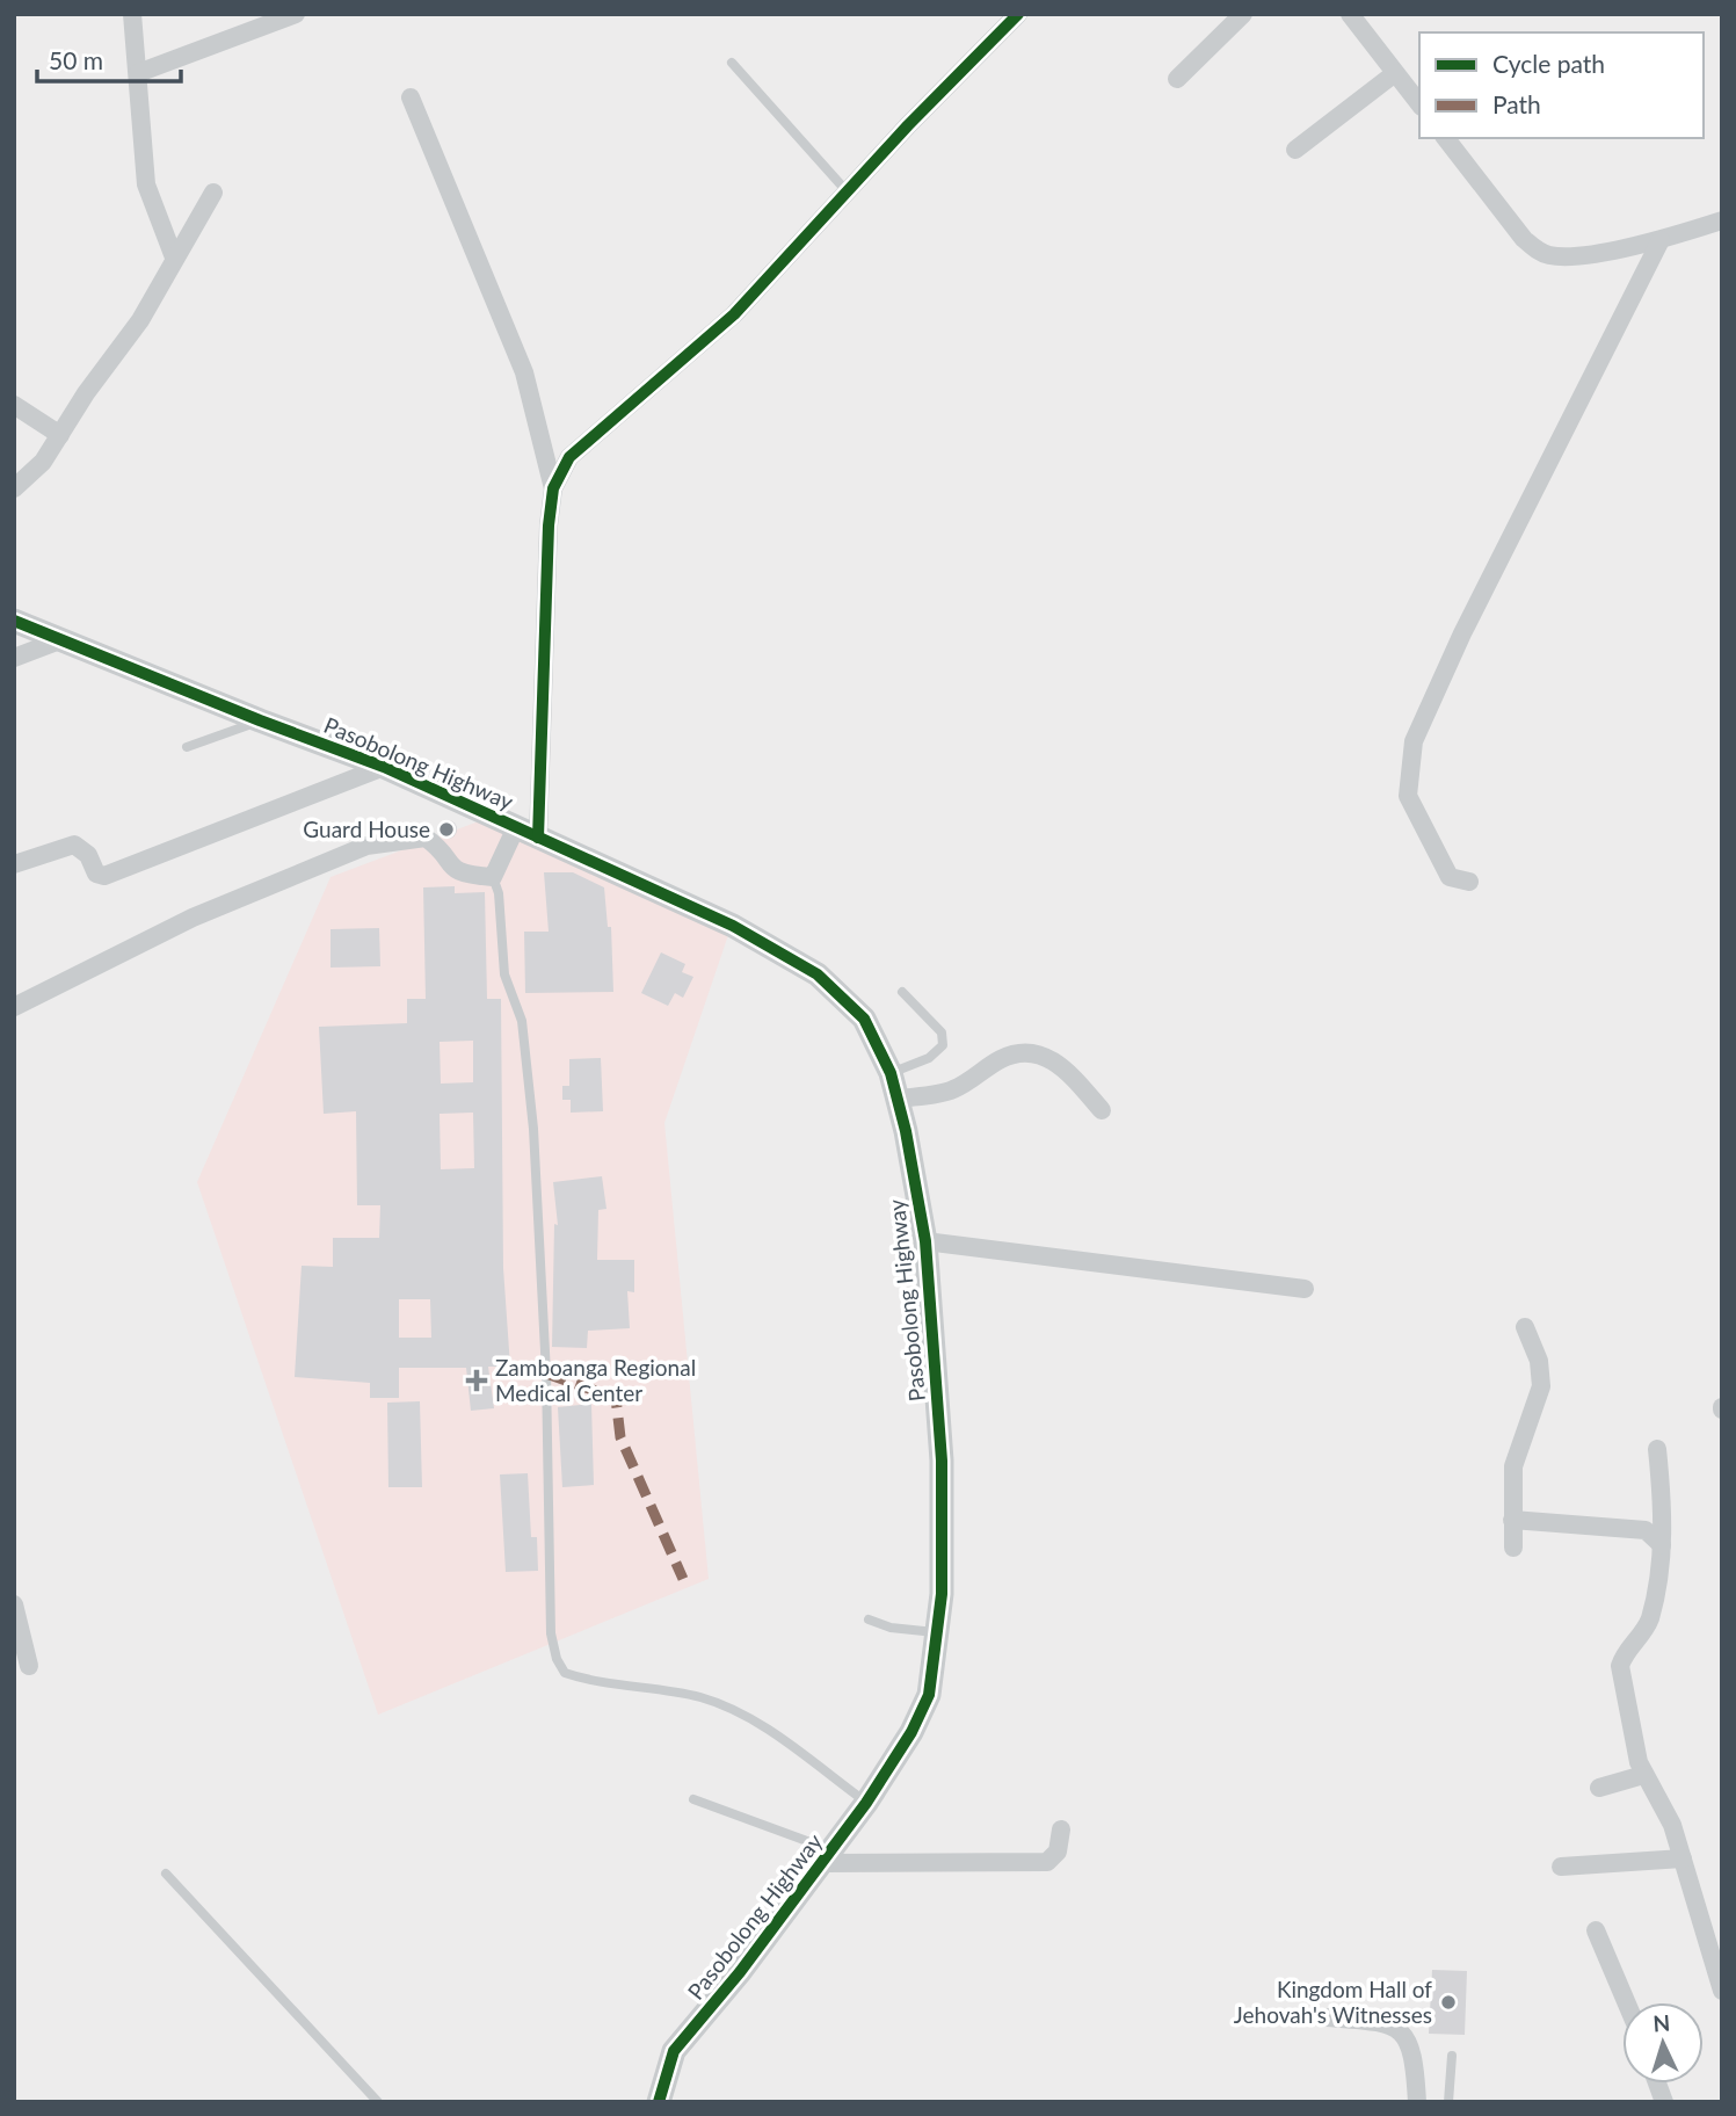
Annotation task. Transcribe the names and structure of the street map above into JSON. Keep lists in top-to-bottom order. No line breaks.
{"streets":{"street":["Pasobolong Highway"]},"places":{"other":["Guard House","Kingdom Hall of Jehovah's Witnesses"],"health":["Zamboanga Regional Medical Center"]},"legend":["Cycle path","Path"],"scale_bar":"50 m","north":"top"}
